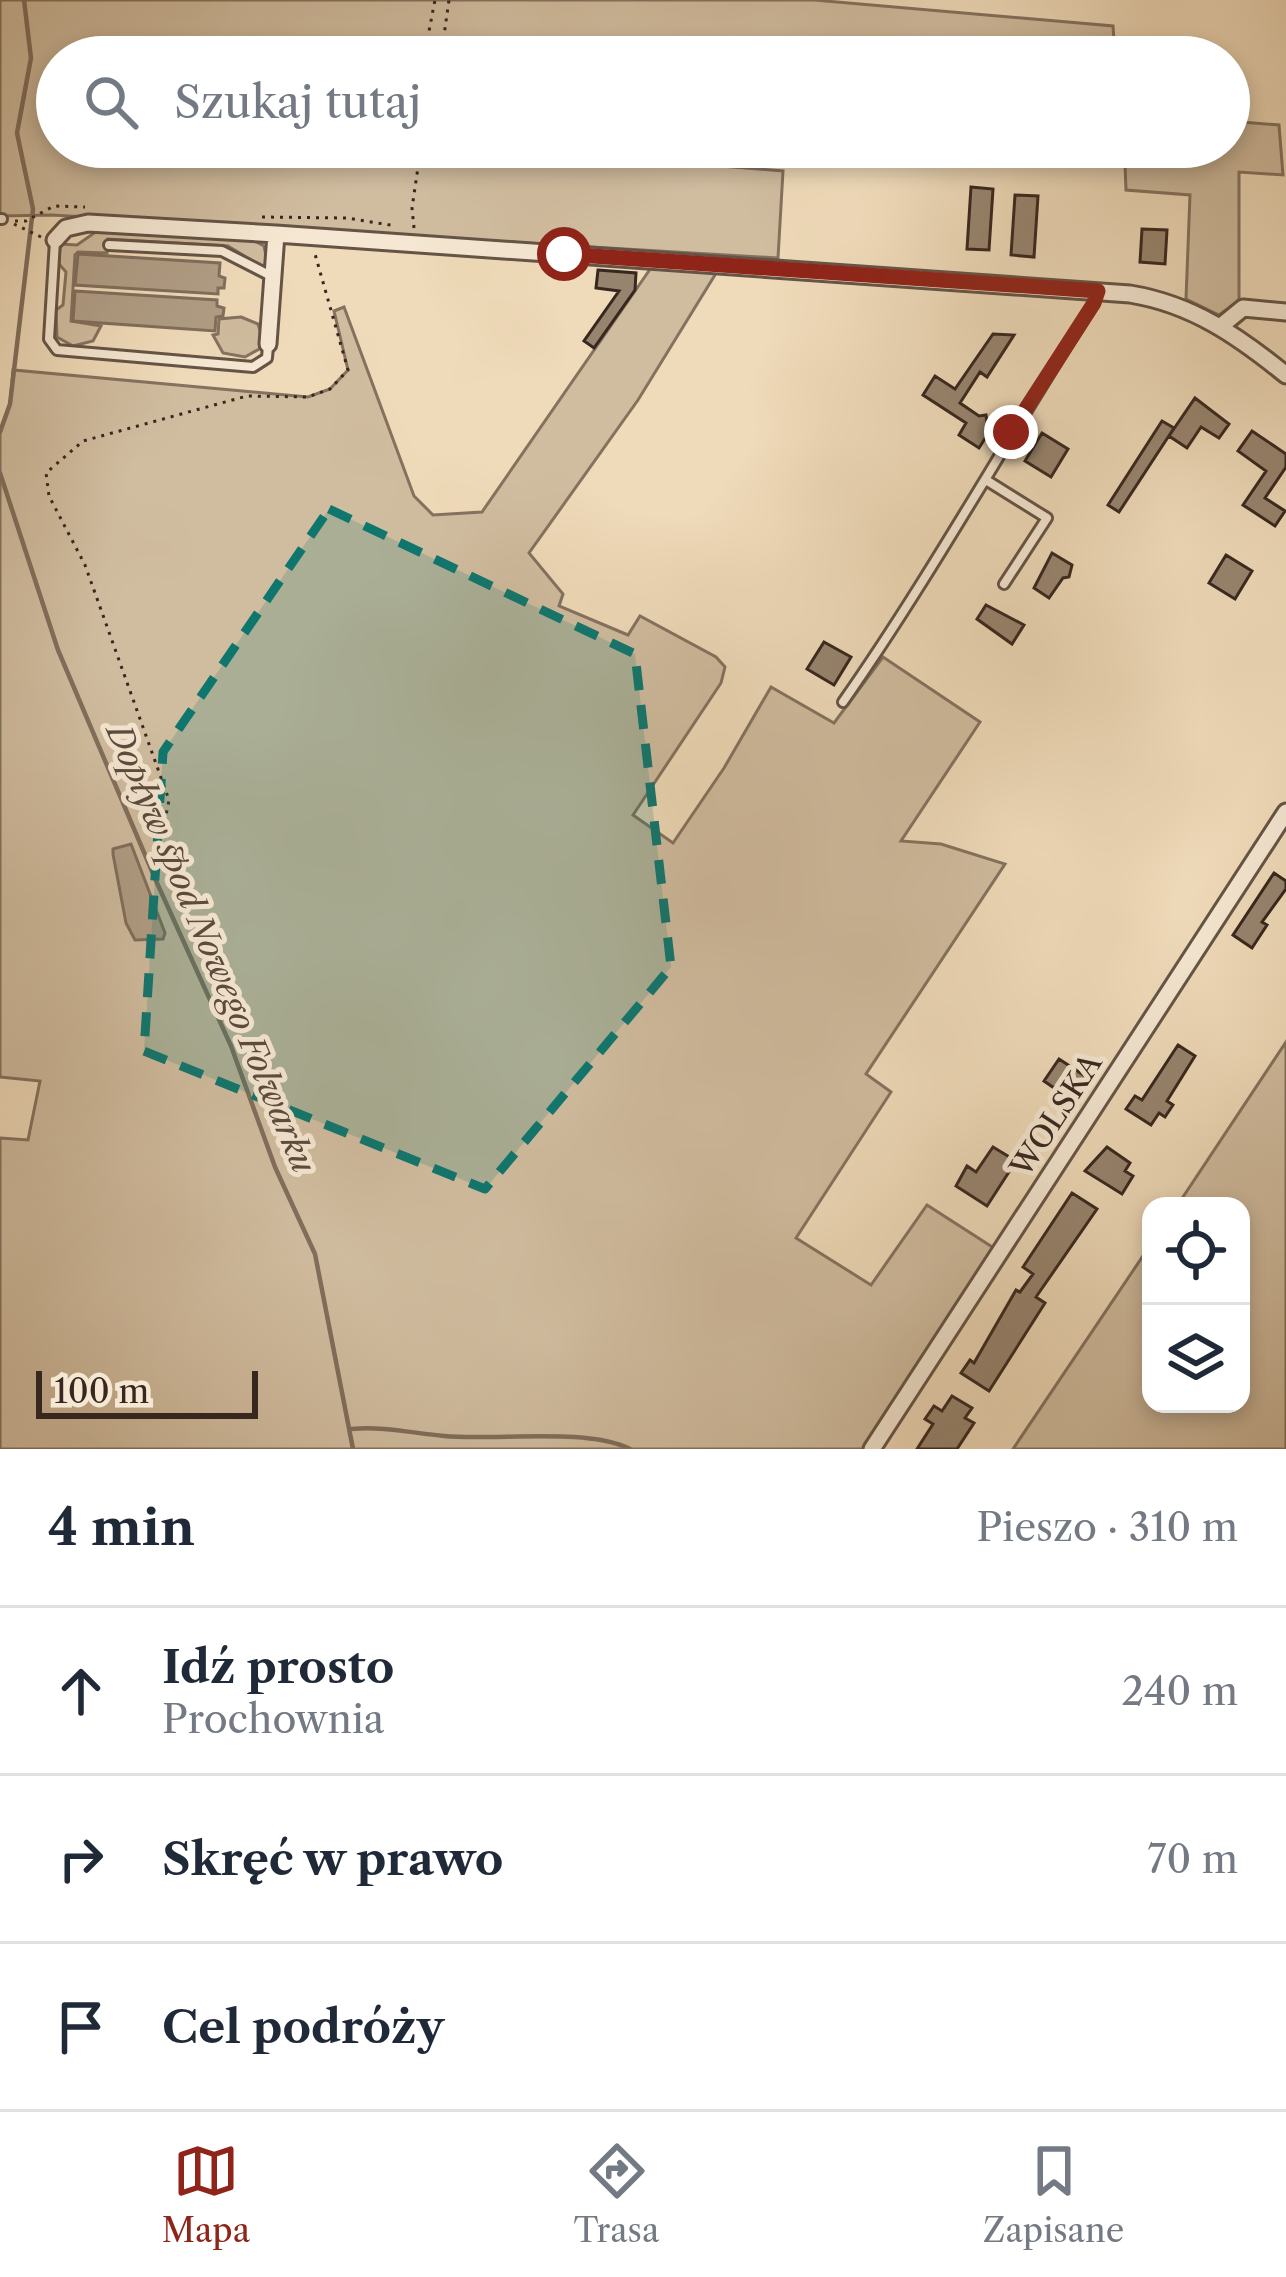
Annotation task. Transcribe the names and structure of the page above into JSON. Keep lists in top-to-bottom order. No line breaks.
{"streets":{"street":["WOLSKA"]},"water":["Dopływ spod Nowego Folwarku"],"scale_bar":"100 m","page":{"search":"Szukaj tutaj","scale":"100 m","heading":["4 min","Pieszo · 310 m"],"list":[["Idź prosto","Prochownia","240 m"],["Skręć w prawo","70 m"],"Cel podróży"],"nav":["Mapa","Trasa","Zapisane"]}}
